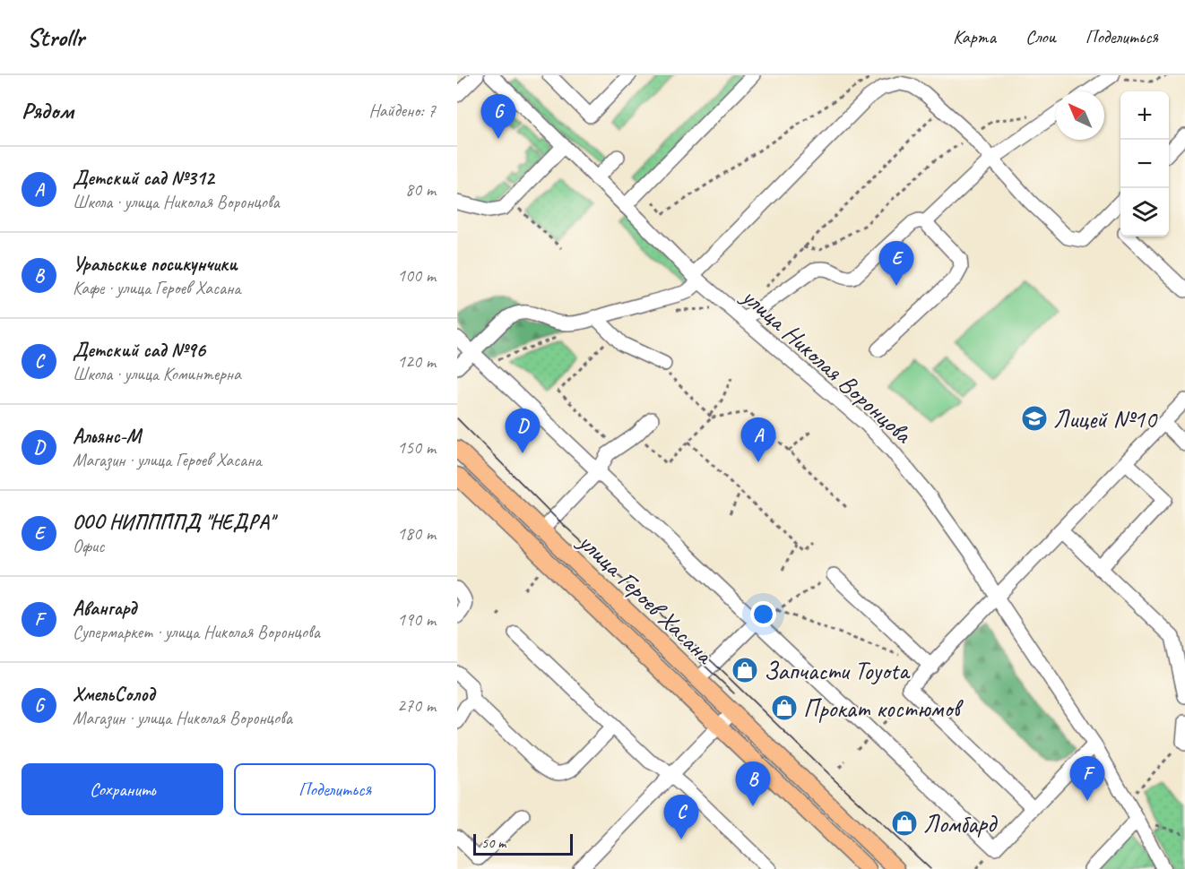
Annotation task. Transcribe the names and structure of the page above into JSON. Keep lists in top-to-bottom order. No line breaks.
{"streets":{"main road":["улица Героев Хасана"],"street":["улица Николая Воронцова"]},"places":{"school or university":["Лицей №10"],"shop":["Запчасти Toyota","Прокат костюмов","Ломбард"]},"scale_bar":"50 m","north":"top left","page":{"header":"Strollr","nav":["Карта","Слои","Поделиться"],"heading":["Рядом","Найдено: 7"],"map_buttons":["+","−"],"pins":["G","E","D","A","F","B","C"],"list":[{"mark":"A","name":"Детский сад №312","note":"Школа · улица Николая Воронцова","value":"80 m"},{"mark":"B","name":"Уральские посикунчики","note":"Кафе · улица Героев Хасана","value":"100 m"},{"mark":"C","name":"Детский сад №96","note":"Школа · улица Коминтерна","value":"120 m"},{"mark":"D","name":"Альянс-М","note":"Магазин · улица Героев Хасана","value":"150 m"},{"mark":"E","name":"ООО НИППППД \"НЕДРА\"","note":"Офис","value":"180 m"},{"mark":"F","name":"Авангард","note":"Супермаркет · улица Николая Воронцова","value":"190 m"},{"mark":"G","name":"ХмельСолод","note":"Магазин · улица Николая Воронцова","value":"270 m"}],"buttons":["Сохранить","Поделиться"],"scale":"50 m"}}
